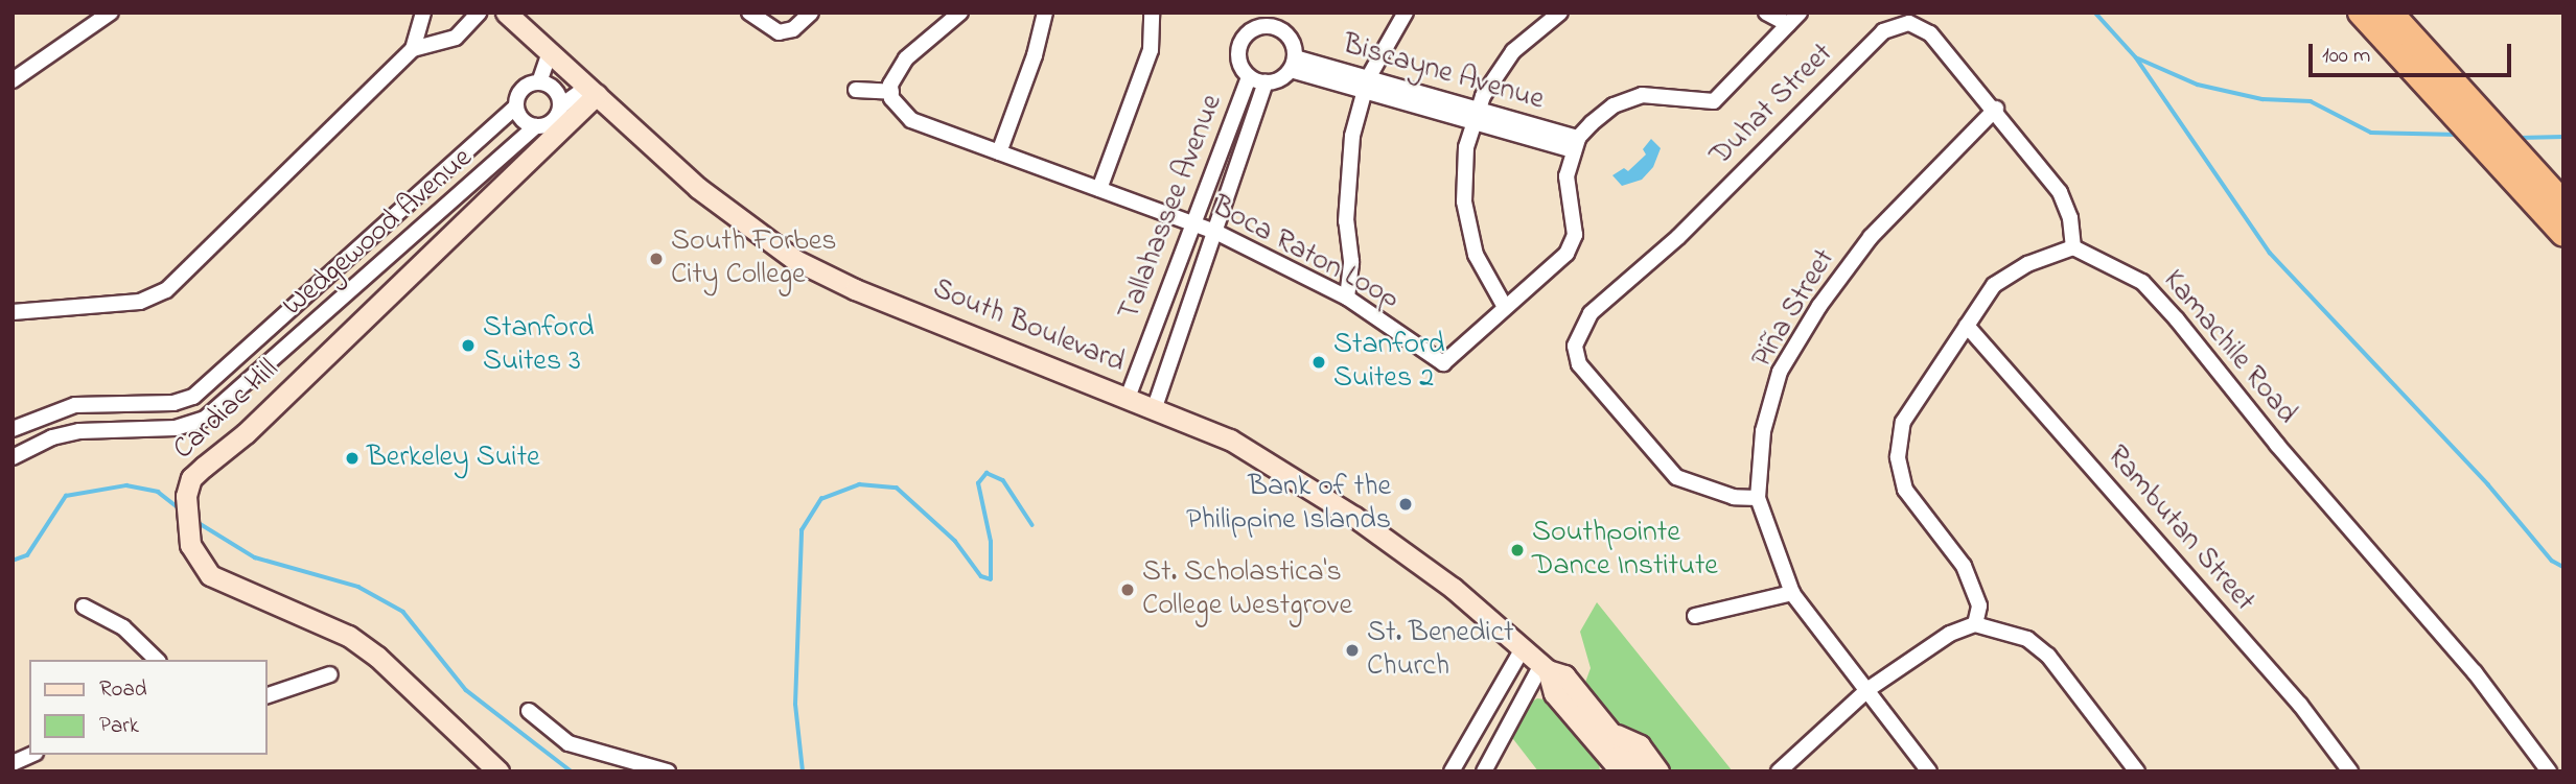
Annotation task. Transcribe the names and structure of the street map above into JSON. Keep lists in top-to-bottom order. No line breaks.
{"streets":{"street":["Biscayne Avenue","Duhat Street","Tallahassee Avenue","Wedgewood Avenue","Boca Raton Loop","Piña Street","South Boulevard","Kamachile Road","Cardiac Hill","Rambutan Street"]},"crossings":[["Biscayne Avenue","Tallahassee Avenue"],["Biscayne Avenue","Boca Raton Loop"],["Duhat Street","Piña Street"],["Duhat Street","Kamachile Road"],["Tallahassee Avenue","Boca Raton Loop"],["Tallahassee Avenue","South Boulevard"],["Wedgewood Avenue","South Boulevard"],["Wedgewood Avenue","Cardiac Hill"],["South Boulevard","Cardiac Hill"]],"places":["South Forbes City College","Stanford Suites 3","Stanford Suites 2","Berkeley Suite","Bank of the Philippine Islands","Southpointe Dance Institute","St. Scholastica's College Westgrove","St. Benedict Church"],"legend":["Road","Park"],"scale_bar":"100 m"}
